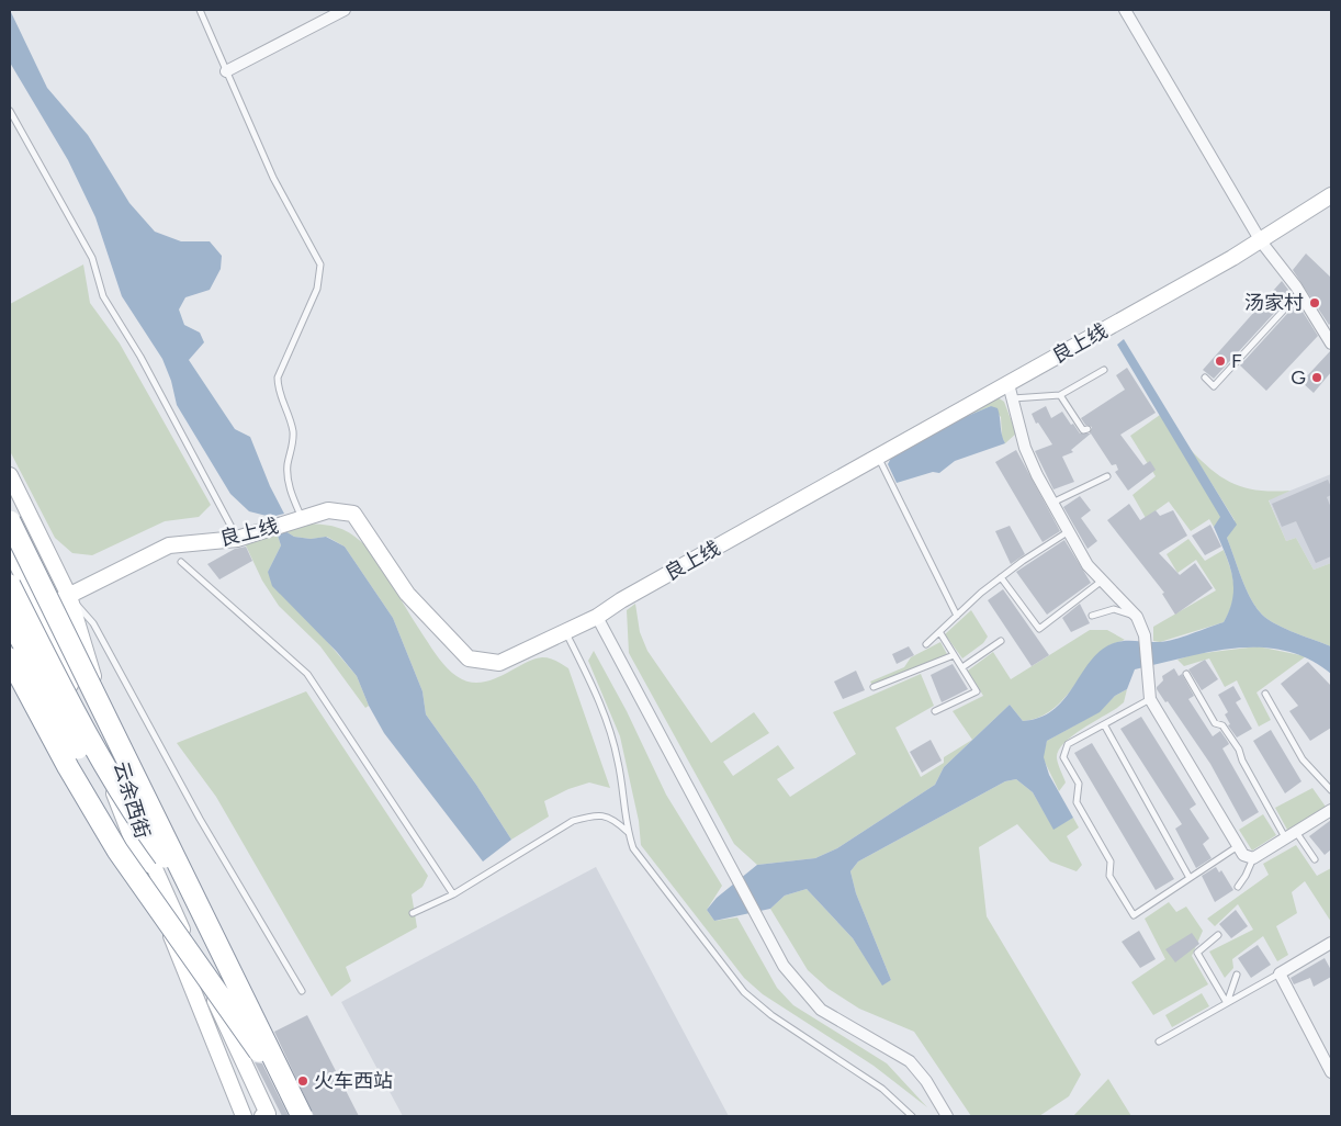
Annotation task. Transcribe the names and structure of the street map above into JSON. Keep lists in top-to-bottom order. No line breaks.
{"streets":{"street":["良上线","云余西街"]},"crossings":[["良上线","云余西街"]],"places":["汤家村","F","G","火车西站"]}
